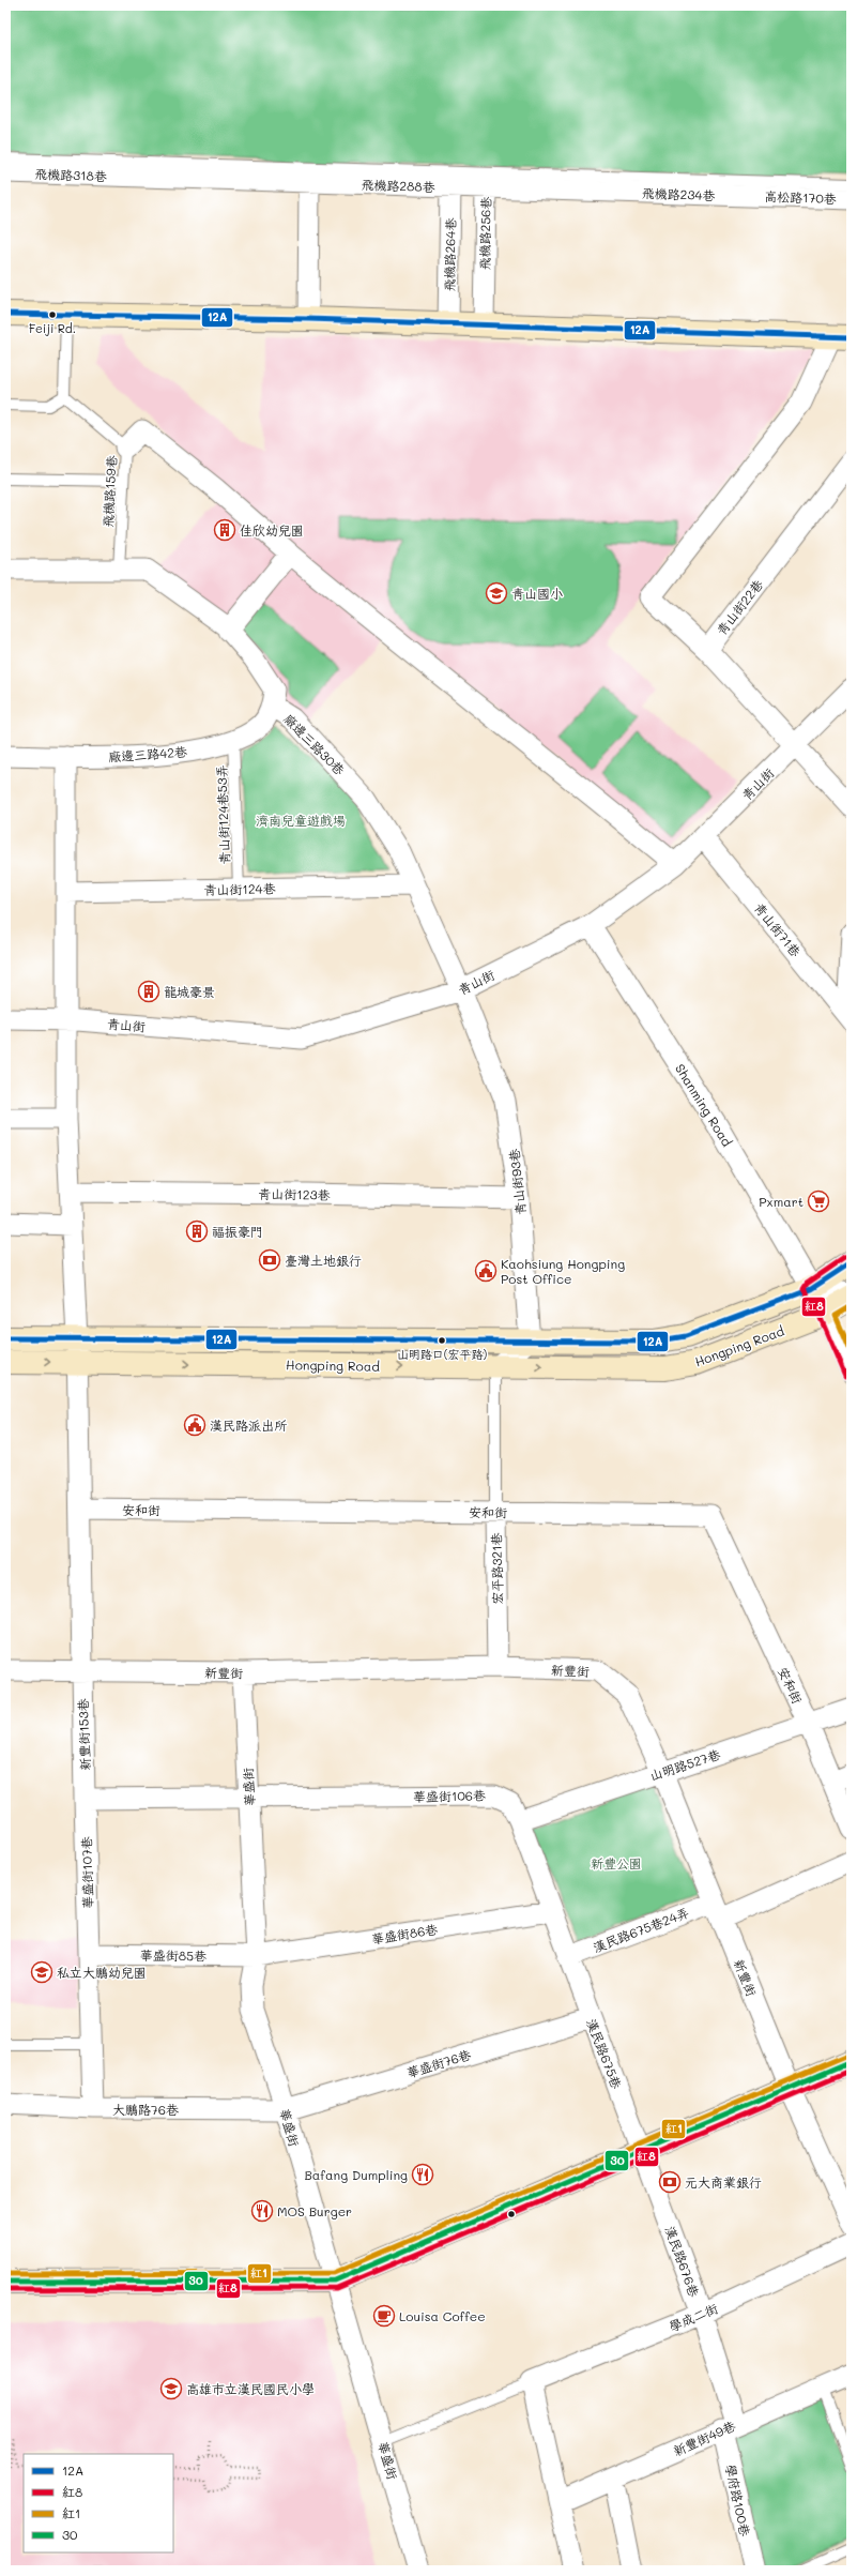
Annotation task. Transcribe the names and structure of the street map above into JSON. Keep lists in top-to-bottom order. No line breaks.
{"streets":{"street":["飛機路318巷","飛機路288巷","飛機路234巷","高松路170巷","飛機路256巷","飛機路264巷","青山街22巷","廠邊三路30巷","廠邊三路42巷","青山街","青山街124巷","青山街71巷","Shanming Road","青山街93巷","青山街123巷","Hongping Road","安和街","宏平路321巷","新豐街","新豐街153巷","山明路527巷","華盛街","華盛街106巷","華盛街107巷","漢民路675巷24弄","華盛街86巷","華盛街85巷","漢民路675巷","華盛街76巷","大鵬路76巷","漢民路676巷","學成二街","新豐街49巷","學府路100巷"],"lane":["飛機路159巷","青山街124巷53弄"]},"crossings":[["飛機路318巷","飛機路288巷"],["飛機路288巷","飛機路256巷"],["飛機路288巷","飛機路264巷"],["飛機路234巷","高松路170巷"],["飛機路234巷","飛機路256巷"],["飛機路159巷","廠邊三路30巷"],["廠邊三路30巷","廠邊三路42巷"],["廠邊三路30巷","青山街"],["廠邊三路30巷","青山街124巷"],["廠邊三路30巷","青山街93巷"],["廠邊三路42巷","青山街124巷53弄"],["青山街","青山街71巷"],["青山街","Shanming Road"],["青山街","青山街93巷"],["青山街124巷53弄","青山街124巷"],["Shanming Road","Hongping Road"],["青山街93巷","青山街123巷"],["青山街93巷","Hongping Road"],["Hongping Road","宏平路321巷"],["安和街","宏平路321巷"],["安和街","山明路527巷"],["宏平路321巷","新豐街"],["新豐街","新豐街153巷"],["新豐街","山明路527巷"],["新豐街","華盛街"],["新豐街","漢民路675巷24弄"],["新豐街153巷","華盛街107巷"],["山明路527巷","華盛街106巷"],["華盛街","華盛街106巷"],["華盛街","華盛街86巷"],["華盛街","華盛街85巷"],["華盛街","華盛街76巷"],["華盛街","大鵬路76巷"],["華盛街","學成二街"],["華盛街106巷","漢民路675巷24弄"],["華盛街106巷","華盛街86巷"],["華盛街106巷","漢民路675巷"],["華盛街107巷","華盛街85巷"],["華盛街107巷","大鵬路76巷"],["漢民路675巷24弄","漢民路675巷"],["華盛街86巷","華盛街85巷"],["漢民路675巷","華盛街76巷"],["漢民路675巷","漢民路676巷"],["華盛街76巷","大鵬路76巷"],["漢民路676巷","學成二街"],["漢民路676巷","新豐街49巷"],["漢民路676巷","學府路100巷"],["新豐街49巷","學府路100巷"]],"parks":["濟南兒童遊戲場","新豐公園"],"places":{"other":["Feiji Rd.","山明路口(宏平路)"],"building":["佳欣幼兒園","龍城豪景","福振豪門"],"school or university":["青山國小","私立大鵬幼兒園","高雄市立漢民國民小學"],"supermarket":["Pxmart"],"bank":["臺灣土地銀行","元大商業銀行"],"public building":["Kaohsiung Hongping Post Office","漢民路派出所"],"restaurant":["Bafang Dumpling","MOS Burger"],"cafe":["Louisa Coffee"]},"lines":["transit line 12A","transit line 紅8","transit line 紅1","transit line 30"],"legend":["12A","紅8","紅1","30"]}
